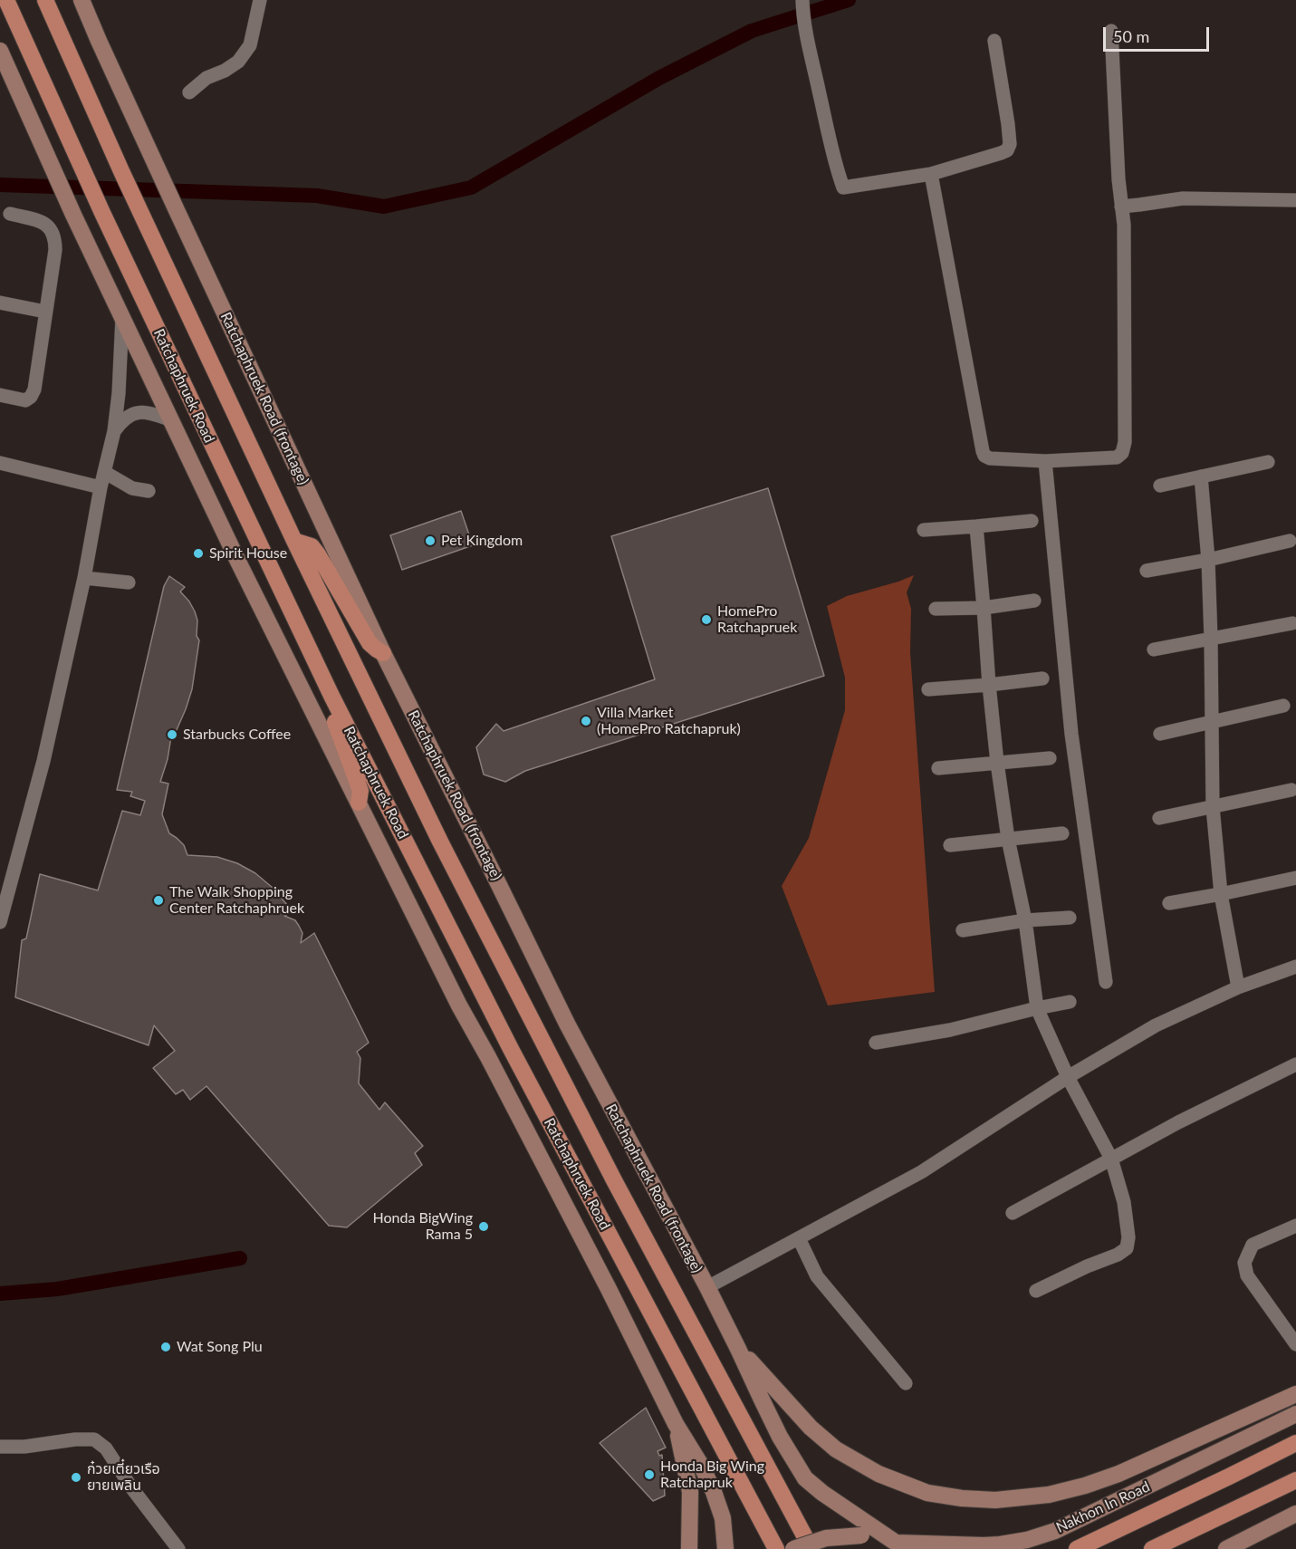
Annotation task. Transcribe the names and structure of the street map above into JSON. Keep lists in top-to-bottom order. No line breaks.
{"streets":{"main road":["Ratchaphruek Road","Ratchaphruek Road (frontage)","Nakhon In Road"]},"crossings":[["Ratchaphruek Road (frontage)","Nakhon In Road"]],"places":["Pet Kingdom","Spirit House","HomePro Ratchapruek","Villa Market (HomePro Ratchapruk)","Starbucks Coffee","The Walk Shopping Center Ratchaphruek","Honda BigWing Rama 5","Wat Song Plu","Honda Big Wing Ratchapruk","ก๋วยเตี๋ยวเรือ ยายเพลิน"],"scale_bar":"50 m"}
